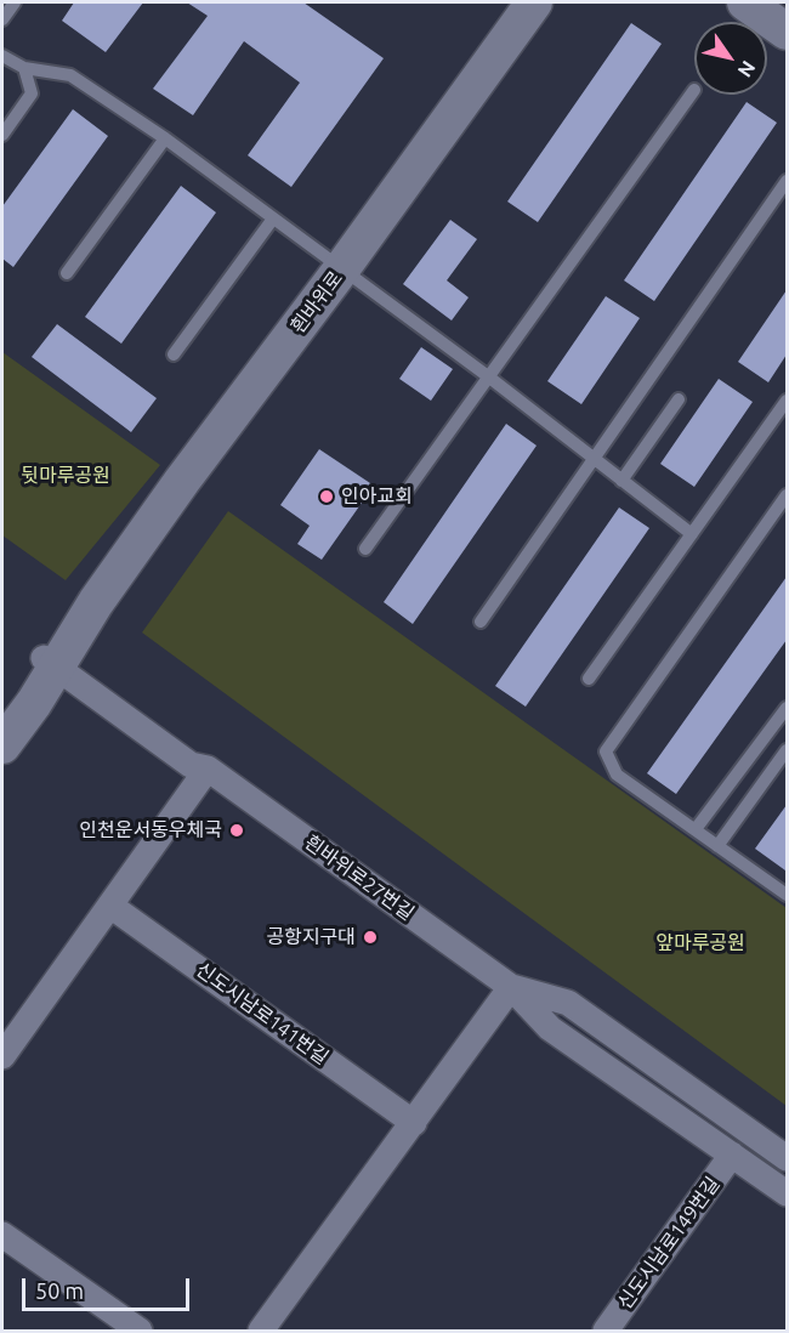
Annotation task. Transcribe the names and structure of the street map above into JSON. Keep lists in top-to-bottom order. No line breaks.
{"streets":{"street":["흰바위로","흰바위로27번길","신도시남로141번길","신도시남로149번길"]},"crossings":[["흰바위로","흰바위로27번길"],["흰바위로27번길","신도시남로149번길"]],"parks":["뒷마루공원","앞마루공원"],"places":["인아교회","인천운서동우체국","공항지구대"],"scale_bar":"50 m","north":"bottom right"}
